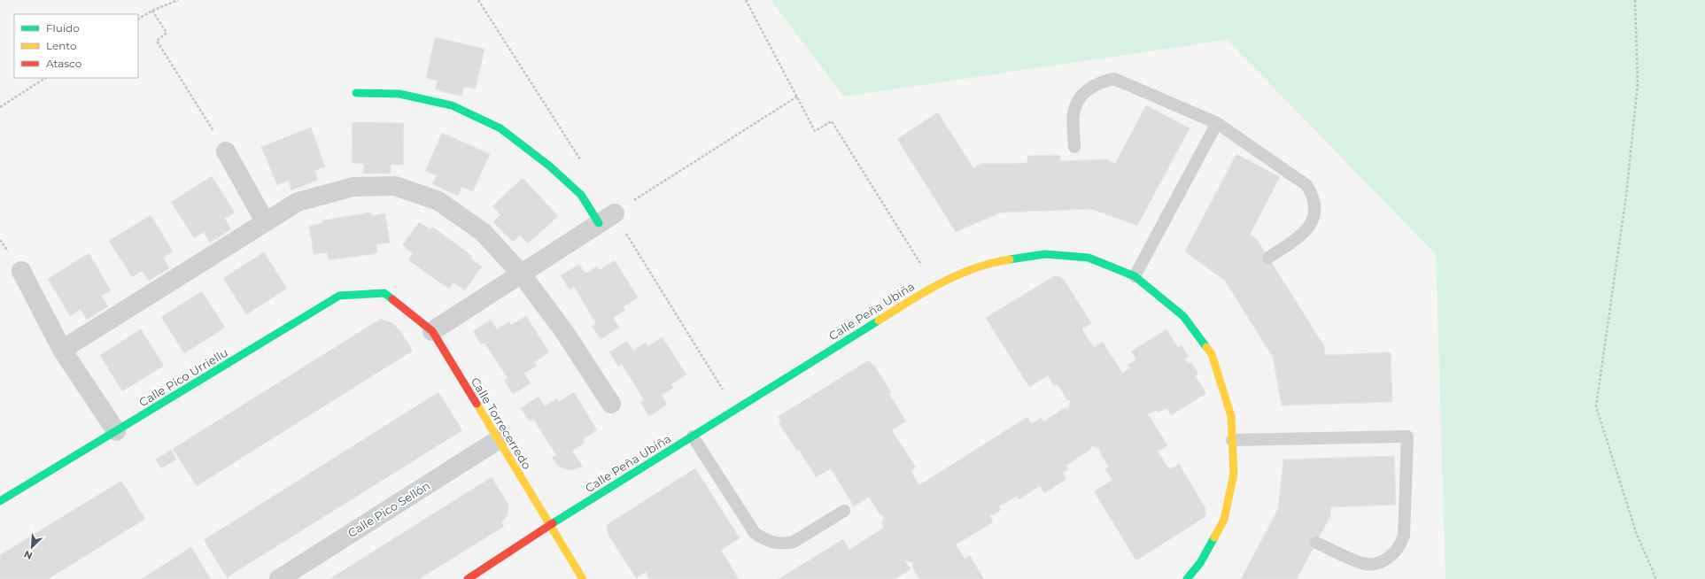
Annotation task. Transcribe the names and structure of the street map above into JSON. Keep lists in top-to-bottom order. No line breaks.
{"streets":{"street":["Calle Peña Ubiña","Calle Pico Urriellu","Calle Torrecerredo","Calle Pico Sellón"]},"crossings":[["Calle Peña Ubiña","Calle Torrecerredo"],["Calle Pico Urriellu","Calle Torrecerredo"],["Calle Torrecerredo","Calle Pico Sellón"]],"legend":["Fluido","Lento","Atasco"],"north":"bottom left"}
